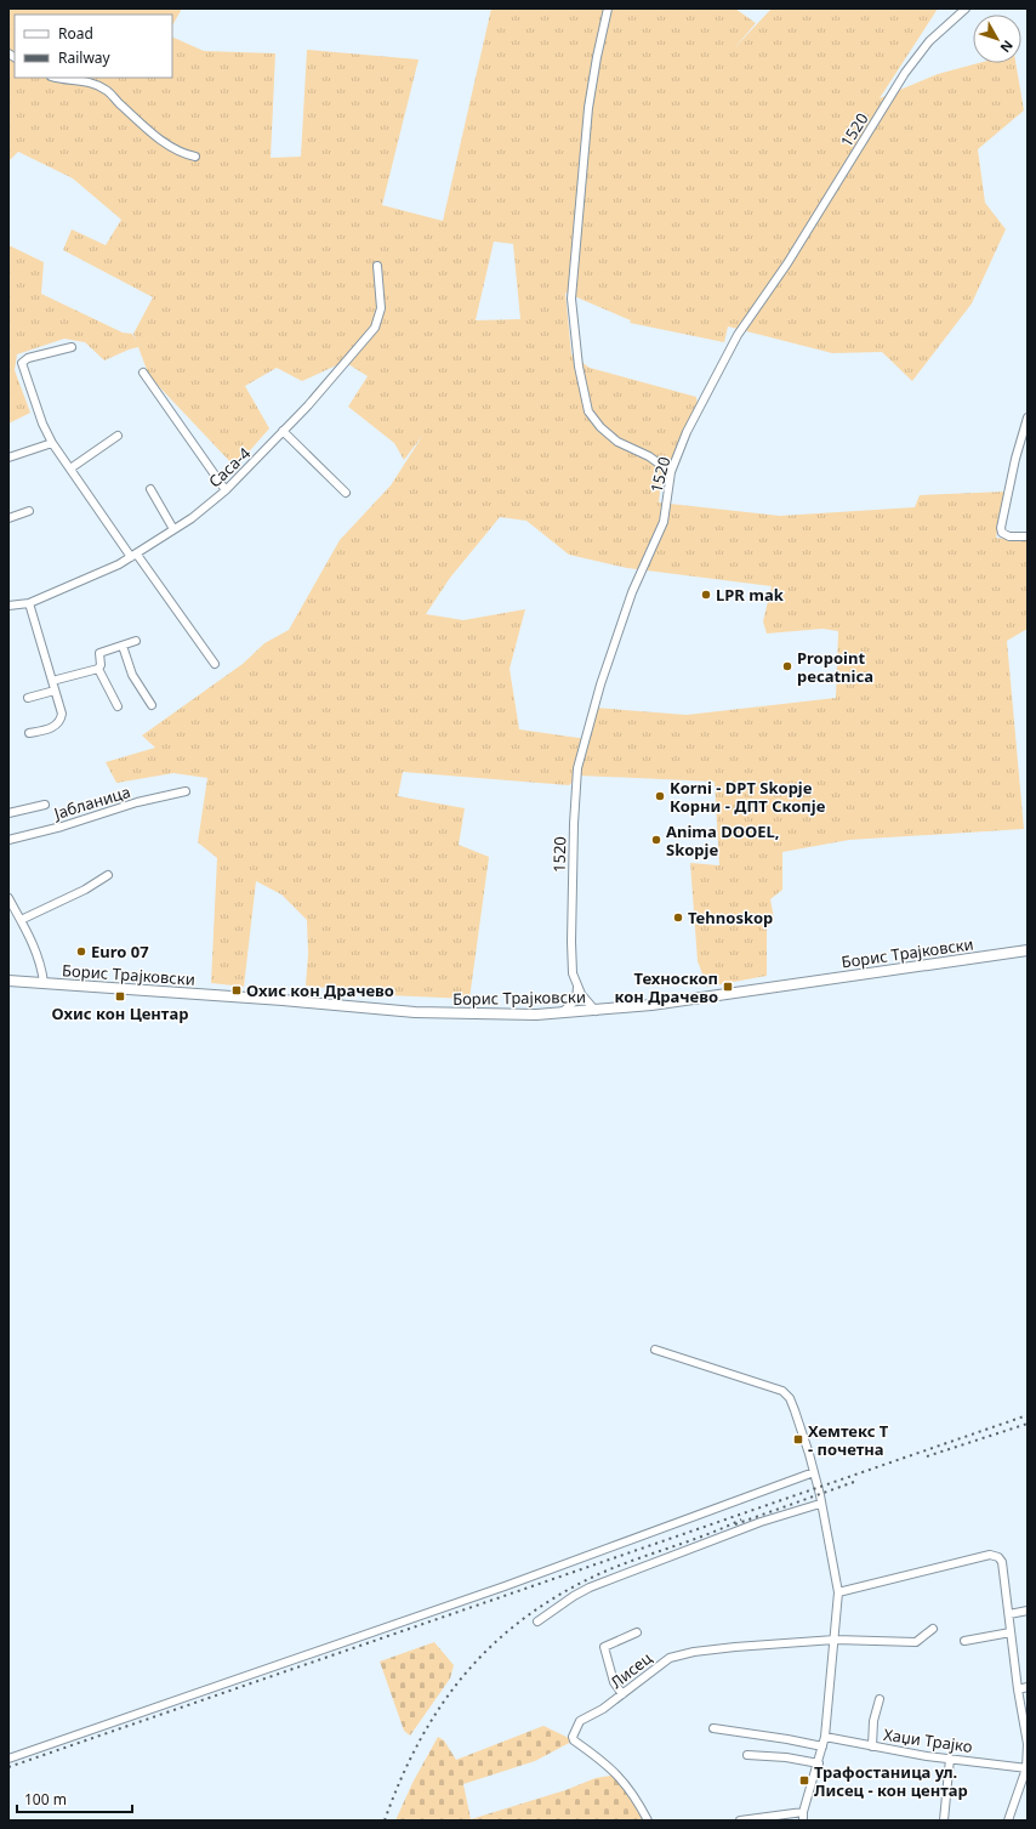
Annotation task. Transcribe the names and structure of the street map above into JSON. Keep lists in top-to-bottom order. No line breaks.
{"streets":{"main road":["Борис Трајковски"],"street":["1520","Саса-4","Јабланица","Лисец","Хаџи Трајко"]},"crossings":[["1520","Борис Трајковски"]],"places":{"other":["LPR mak","Propoint pecatnica","Korni - DPT Skopje Корни - ДПТ Скопје","Anima DOOEL, Skopje","Tehnoskop","Euro 07"],"transit":["Техноскоп кон Драчево","Охис кон Драчево","Охис кон Центар","Хемтекс Т - почетна","Трафостаница ул. Лисец - кон центар"]},"legend":["Road","Railway"],"scale_bar":"100 m","north":"bottom right"}
